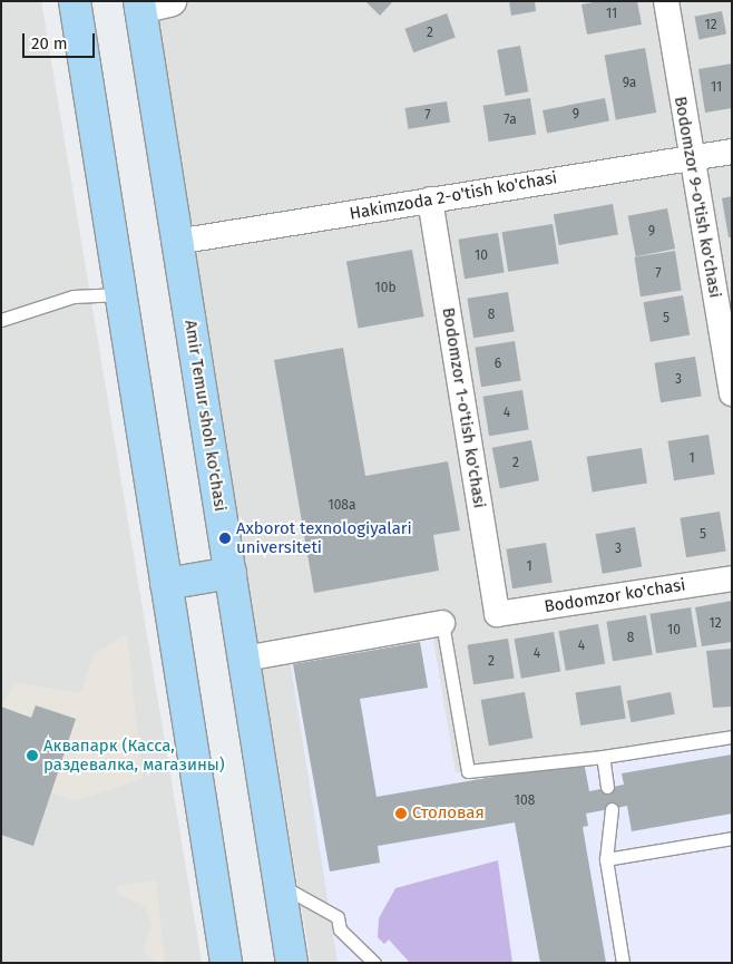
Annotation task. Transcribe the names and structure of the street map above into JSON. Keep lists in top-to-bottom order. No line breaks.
{"streets":{"main road":["Amir Temur shoh ko'chasi"],"street":["Hakimzoda 2-o'tish ko'chasi","Bodomzor 9-o'tish ko'chasi","Bodomzor 1-o'tish ko'chasi","Bodomzor ko'chasi"]},"crossings":[["Hakimzoda 2-o'tish ko'chasi","Bodomzor 9-o'tish ko'chasi"],["Hakimzoda 2-o'tish ko'chasi","Bodomzor 1-o'tish ko'chasi"],["Hakimzoda 2-o'tish ko'chasi","Amir Temur shoh ko'chasi"],["Bodomzor 1-o'tish ko'chasi","Bodomzor ko'chasi"]],"places":["Axborot texnologiyalari universiteti","Аквапарк (Касса, раздевалка, магазины)","Столовая"],"house_numbers":["11","12","2","9a","11","9","7","7a","9","10","7","10b","8","5","6","3","4","1","2","108a","5","3","1","12","10","8","4","4","2","108"],"scale_bar":"20 m"}
